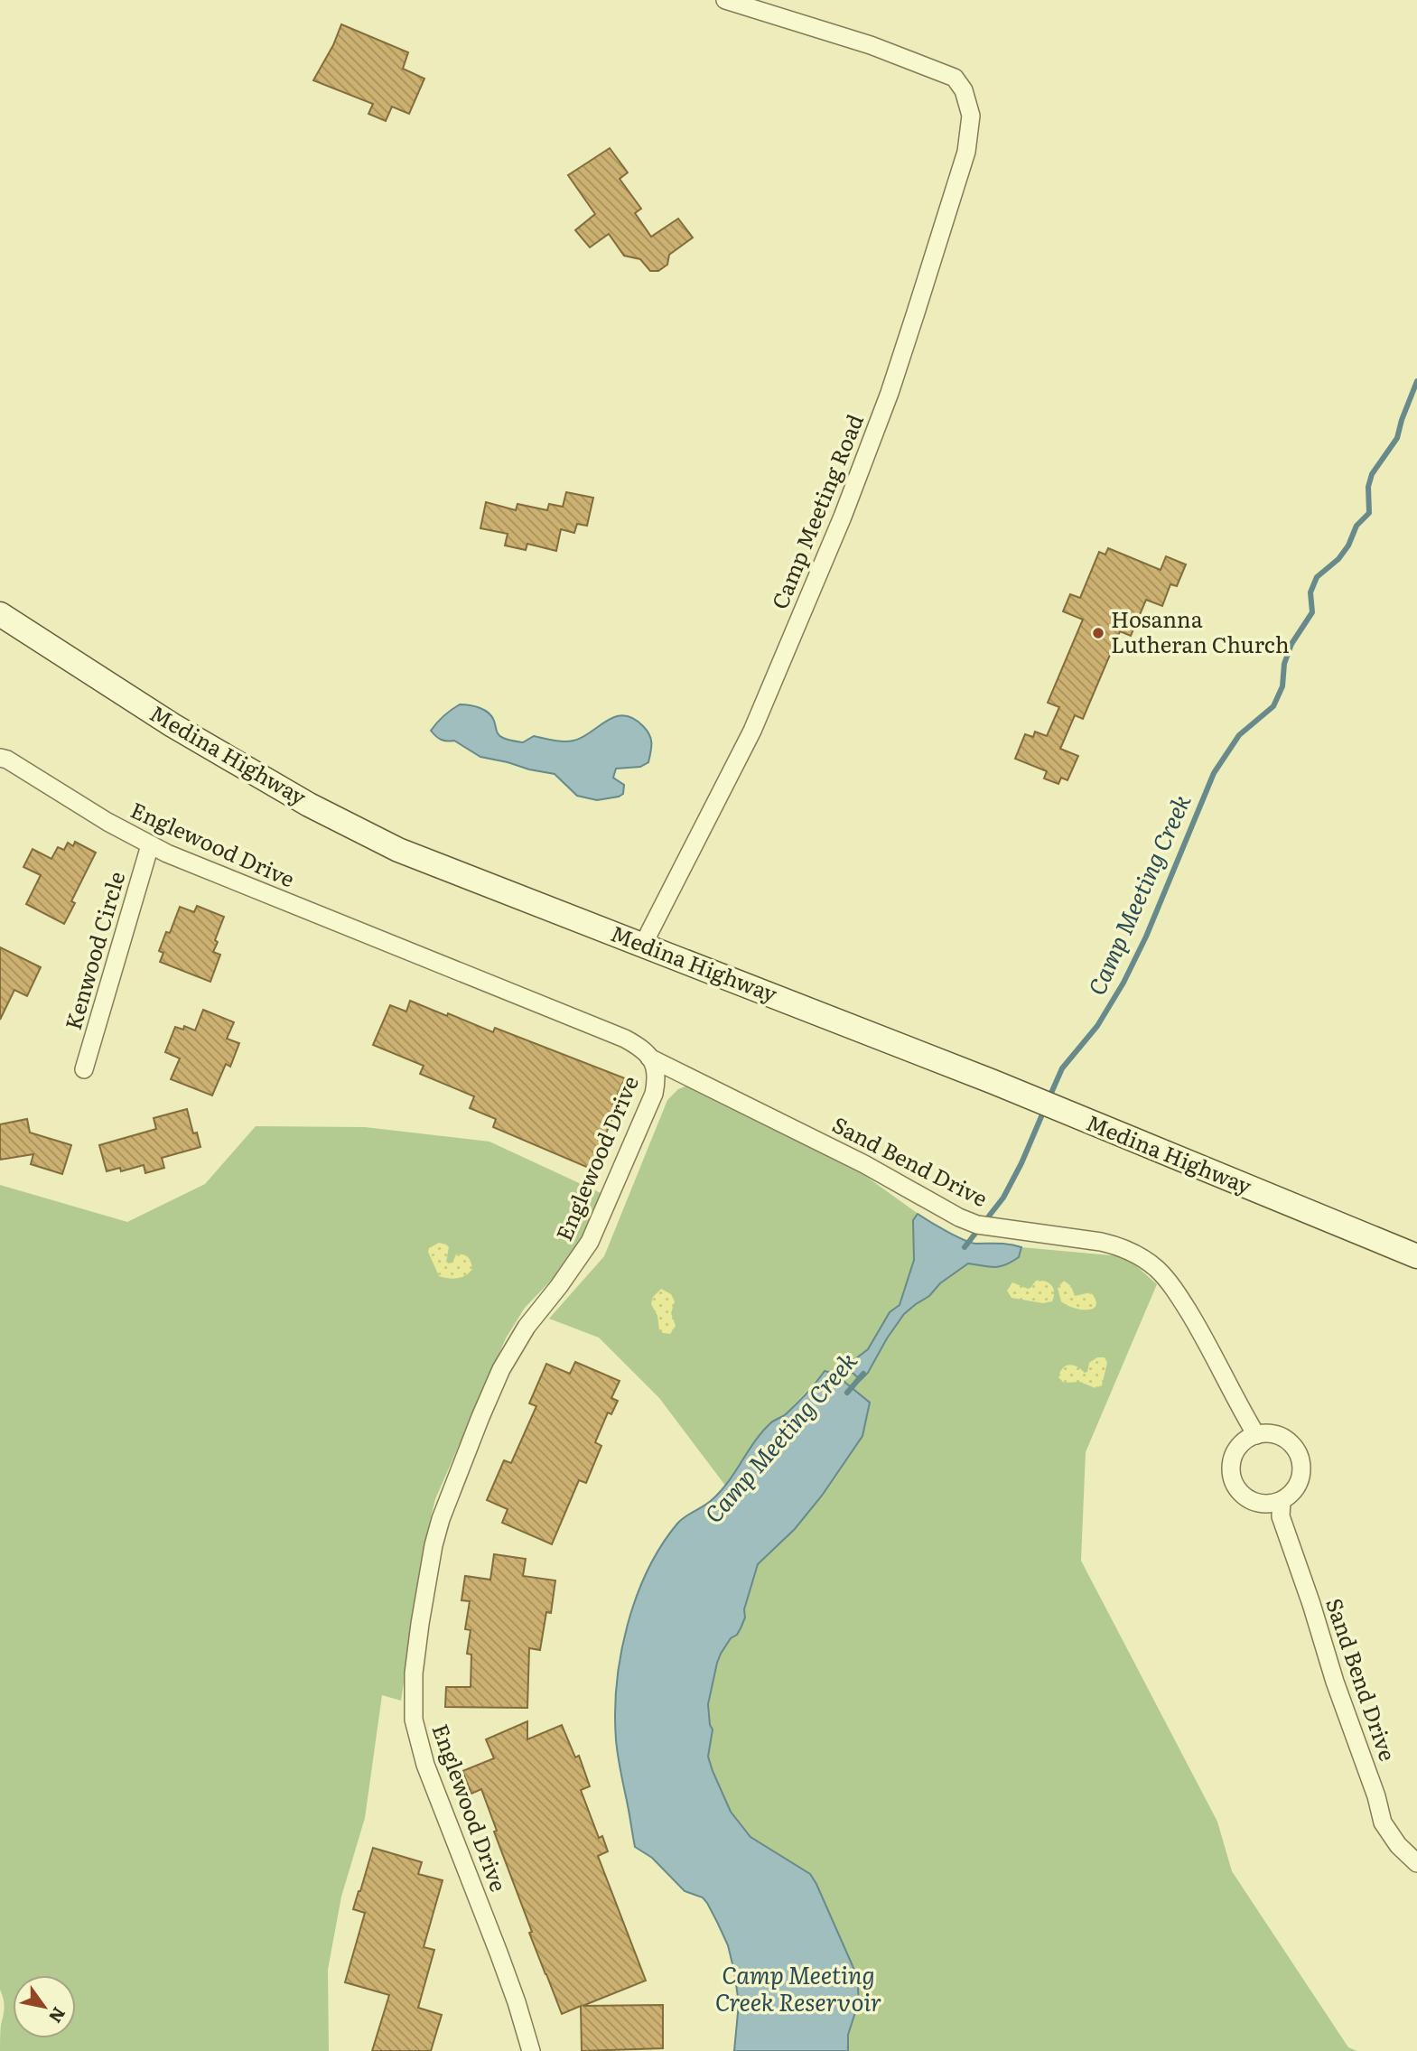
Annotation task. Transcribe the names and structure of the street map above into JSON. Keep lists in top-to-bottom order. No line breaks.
{"streets":{"main road":["Medina Highway"],"street":["Camp Meeting Road","Englewood Drive","Kenwood Circle","Sand Bend Drive"]},"crossings":[["Camp Meeting Road","Medina Highway"],["Englewood Drive","Kenwood Circle"],["Englewood Drive","Sand Bend Drive"]],"water":["Camp Meeting Creek","Camp Meeting Creek Reservoir"],"places":["Hosanna Lutheran Church"],"north":"bottom right"}
